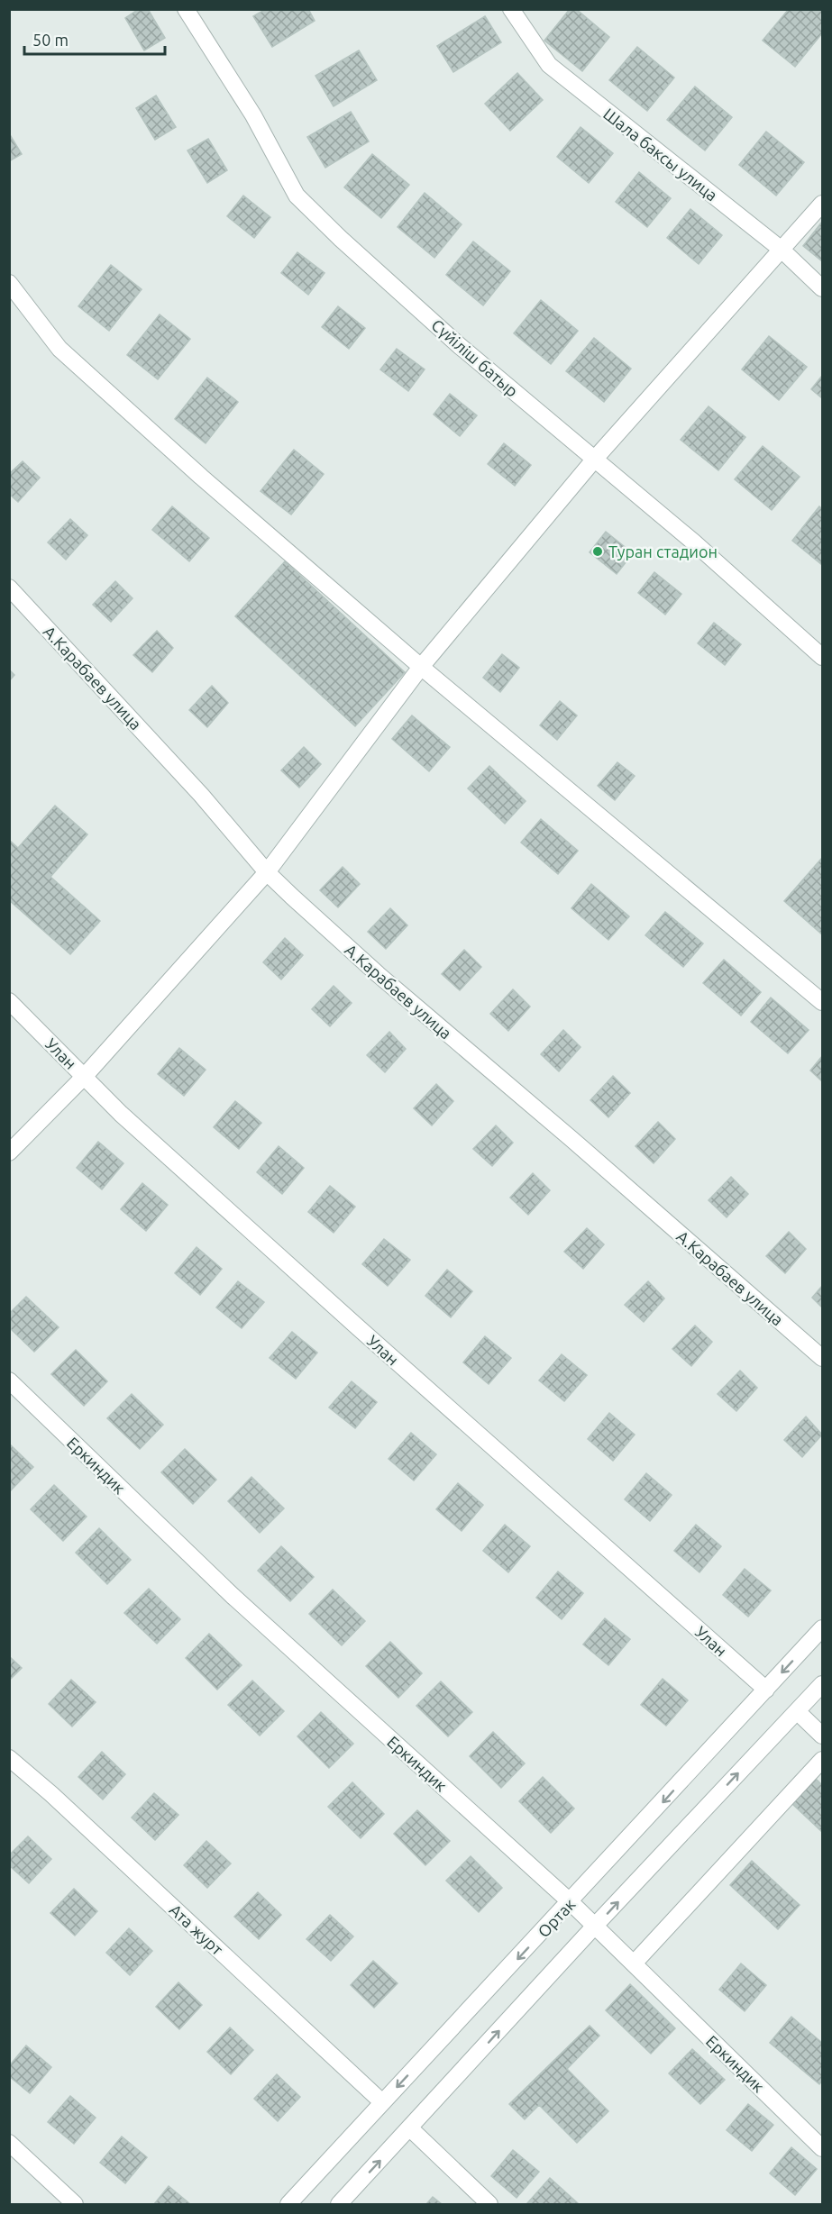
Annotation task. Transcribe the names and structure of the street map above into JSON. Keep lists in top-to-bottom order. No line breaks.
{"streets":{"street":["Шала баксы улица","Сүйіліш батыр","А.Карабаев улица","Улан","Еркиндик","Ортак","Ата журт"]},"crossings":[["Улан","Ортак"],["Еркиндик","Ортак"],["Ортак","Ата журт"]],"places":["Туран стадион"],"scale_bar":"50 m"}
